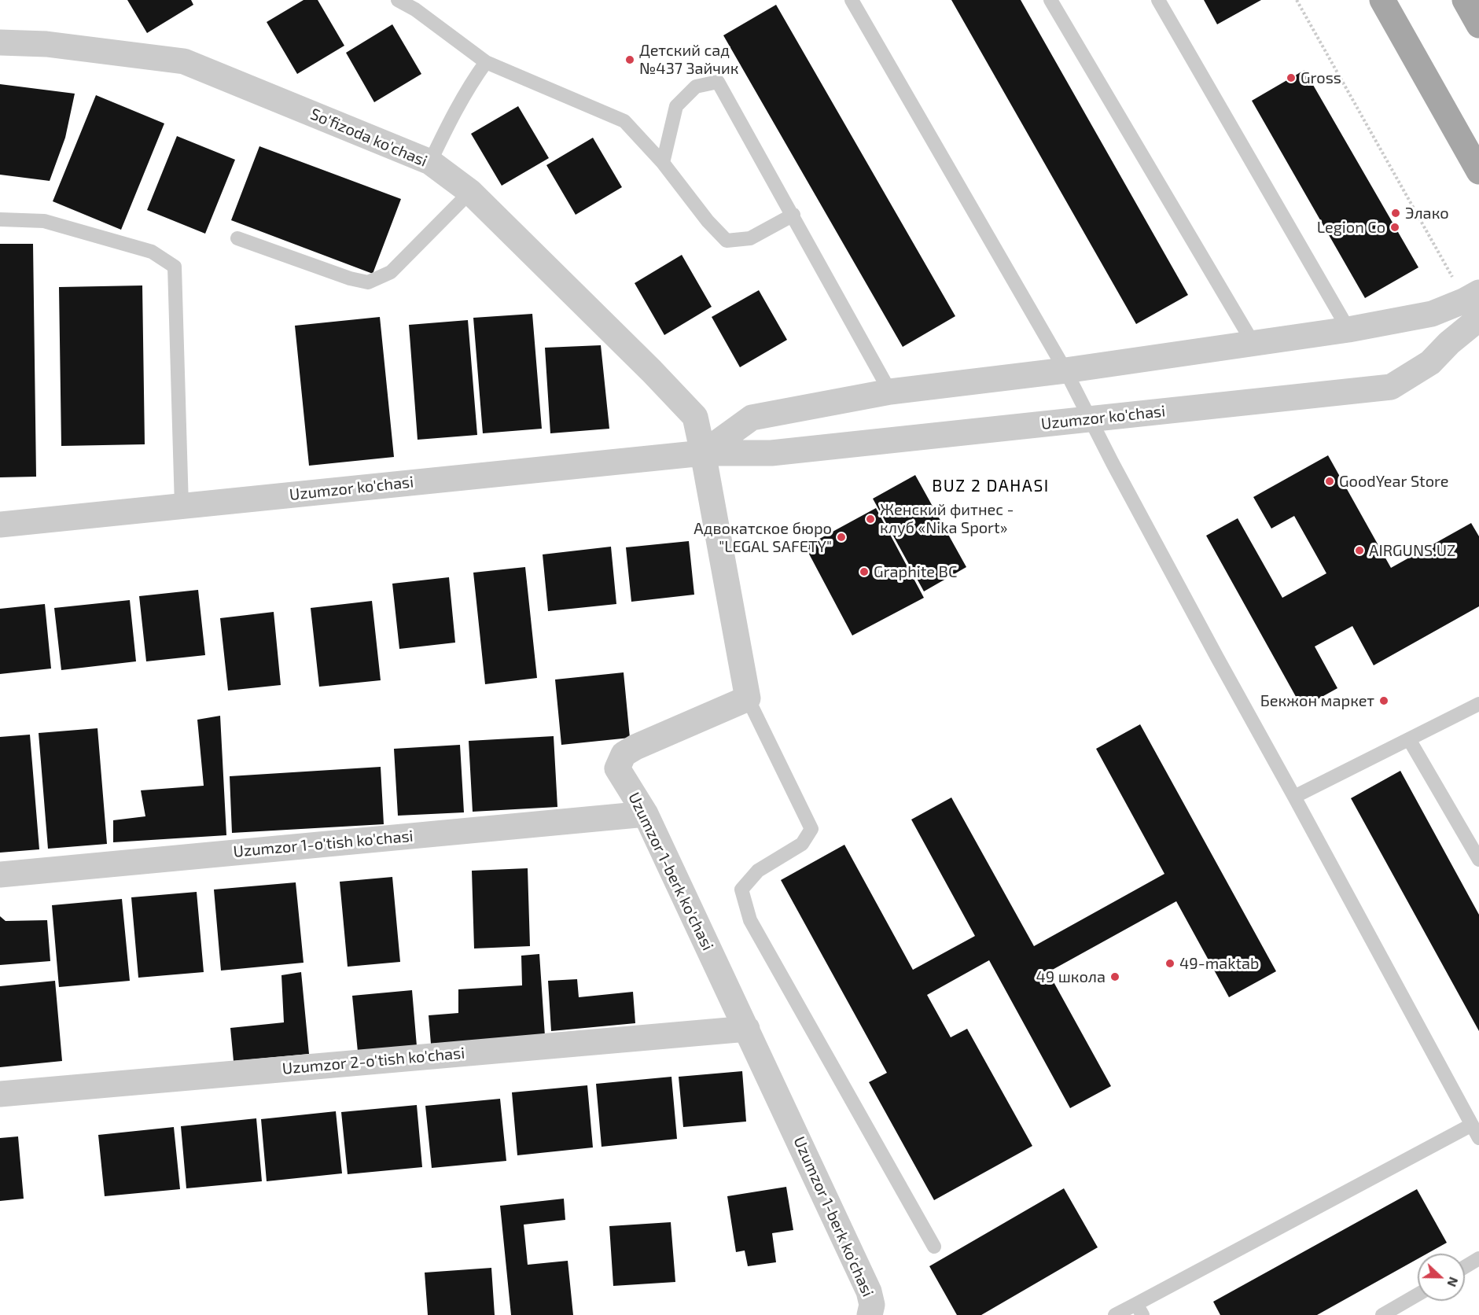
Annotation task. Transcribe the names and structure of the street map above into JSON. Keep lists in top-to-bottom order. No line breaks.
{"streets":{"street":["So'fizoda ko'chasi","Uzumzor ko'chasi","Uzumzor 1-o'tish ko'chasi","Uzumzor 1-berk ko'chasi","Uzumzor 2-o'tish ko'chasi"]},"crossings":[["So'fizoda ko'chasi","Uzumzor ko'chasi"],["Uzumzor 1-o'tish ko'chasi","Uzumzor 1-berk ko'chasi"],["Uzumzor 1-berk ko'chasi","Uzumzor 2-o'tish ko'chasi"]],"districts":["BUZ 2 DAHASI"],"places":["Детский сад №437 Зайчик","Gross","Элако","Legion Co","GoodYear Store","Женский фитнес - клуб «Nika Sport»","Адвокатское бюро \"LEGAL SAFETY\"","AIRGUNS.UZ","Graphite BC","Бекжон маркет","49-maktab","49 школа"],"north":"right"}
